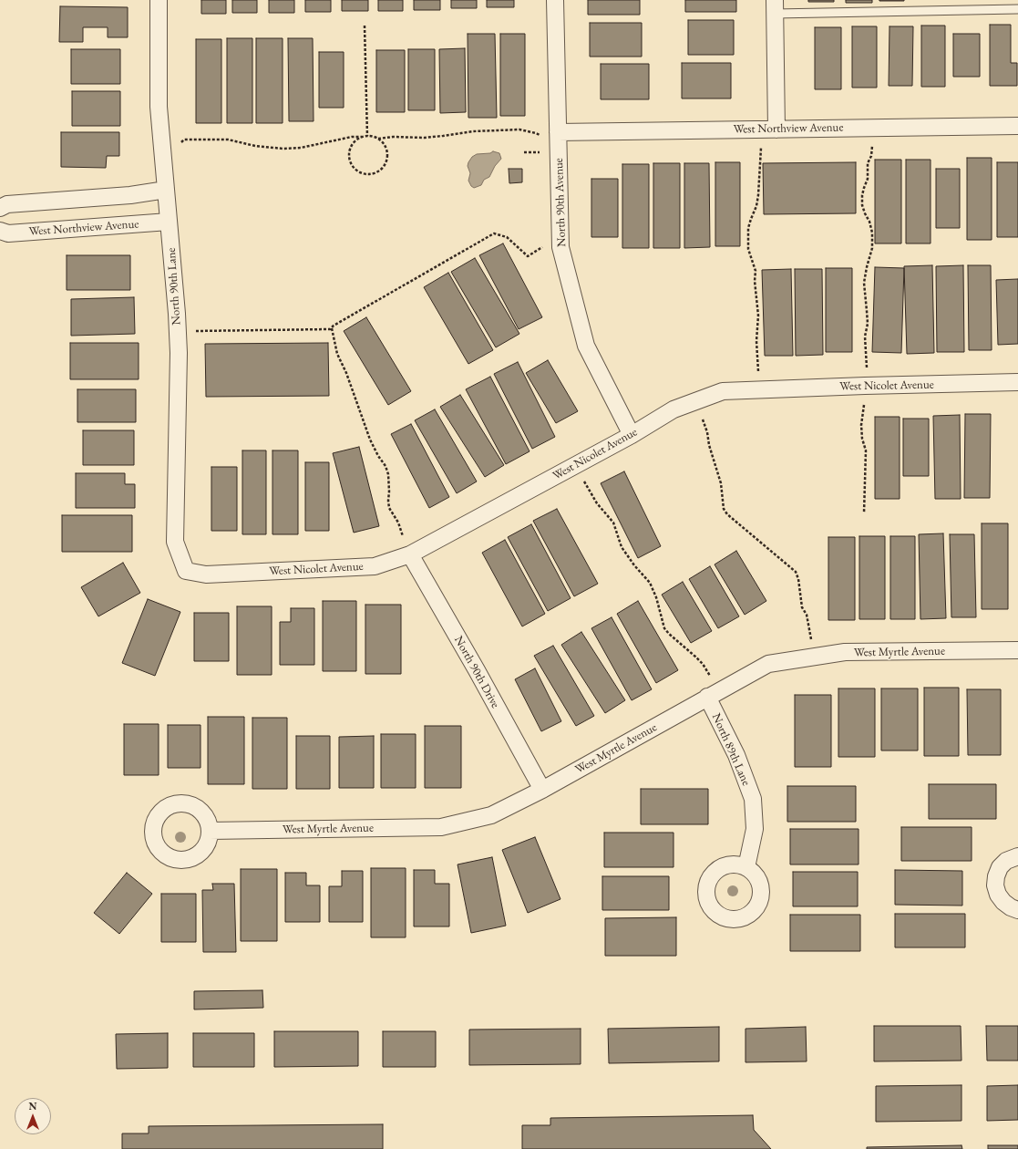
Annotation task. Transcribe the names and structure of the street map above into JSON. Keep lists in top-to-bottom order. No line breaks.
{"streets":{"street":["West Northview Avenue","North 90th Avenue","North 90th Lane","West Nicolet Avenue","West Myrtle Avenue","North 90th Drive","North 89th Lane"]},"crossings":[["West Northview Avenue","North 90th Avenue"],["West Northview Avenue","North 90th Lane"],["North 90th Avenue","West Nicolet Avenue"],["North 90th Lane","West Nicolet Avenue"],["West Nicolet Avenue","North 90th Drive"],["West Myrtle Avenue","North 90th Drive"],["West Myrtle Avenue","North 89th Lane"]],"north":"top"}
